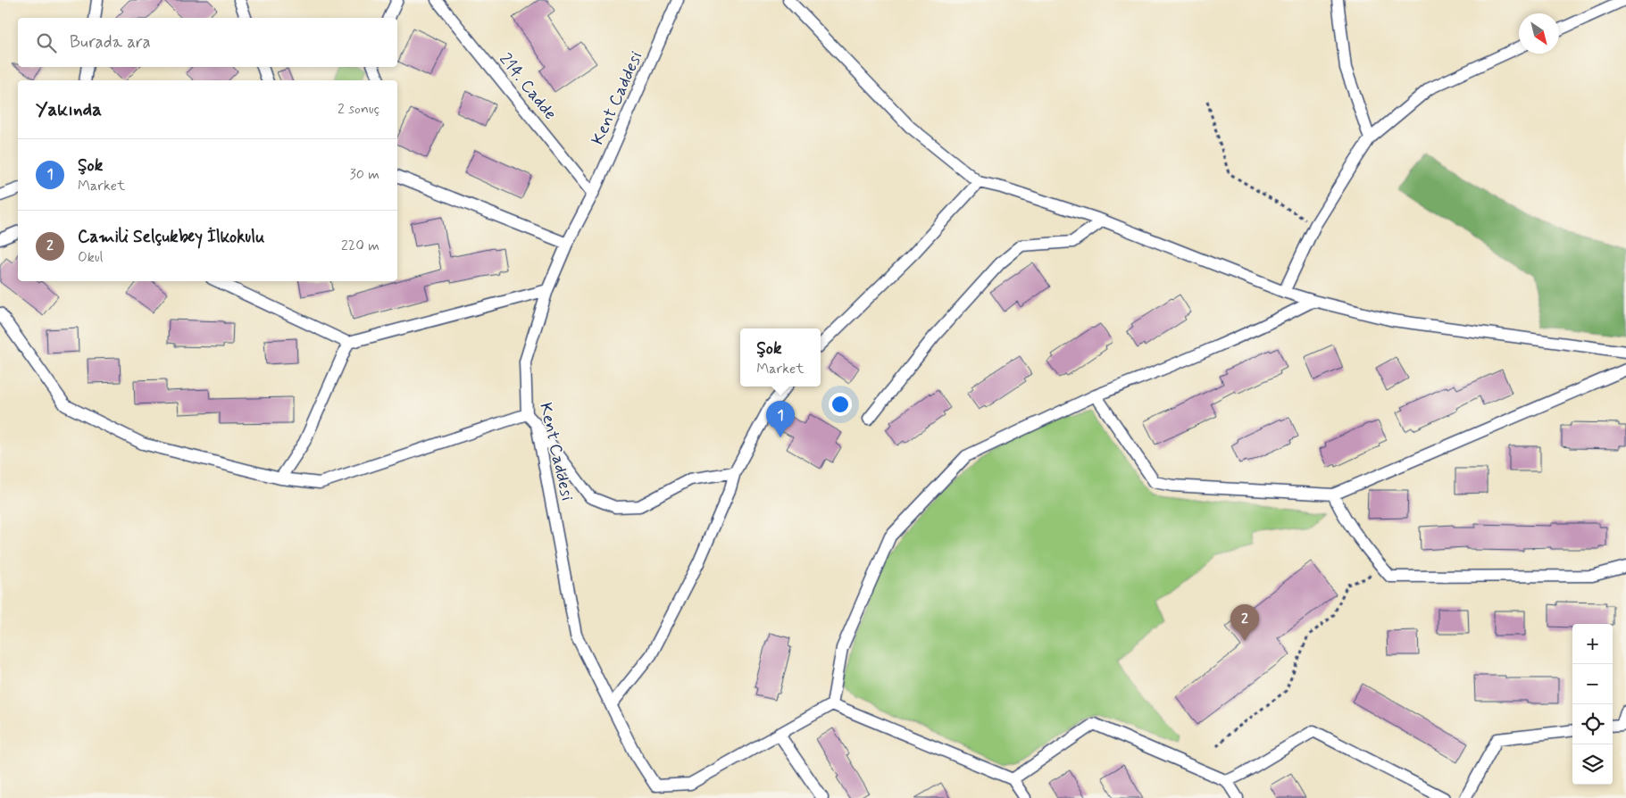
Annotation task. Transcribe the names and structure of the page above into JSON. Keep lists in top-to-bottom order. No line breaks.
{"streets":{"street":["214. Cadde","Kent Caddesi"]},"crossings":[["214. Cadde","Kent Caddesi"]],"north":"bottom right","page":{"search":"Burada ara","heading":["Yakında","2 sonuç"],"list":[{"mark":"1","name":"Şok","note":"Market","value":"30 m"},{"mark":"2","name":"Camili Selçukbey İlkokulu","note":"Okul","value":"220 m"}],"popup":["Şok","Market"],"pins":["1","2"],"map_buttons":["+","−"]}}
